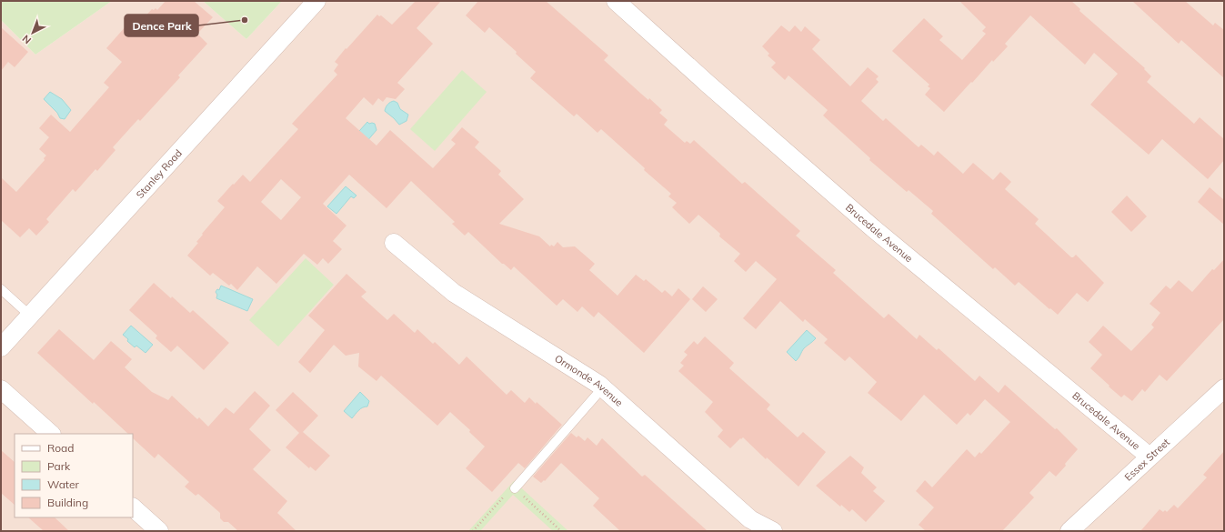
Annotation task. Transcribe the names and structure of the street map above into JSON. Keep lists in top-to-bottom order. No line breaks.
{"streets":{"street":["Stanley Road","Brucedale Avenue","Ormonde Avenue","Essex Street"]},"crossings":[["Brucedale Avenue","Essex Street"]],"places":["Dence Park"],"legend":["Road","Park","Water","Building"],"north":"bottom left"}
